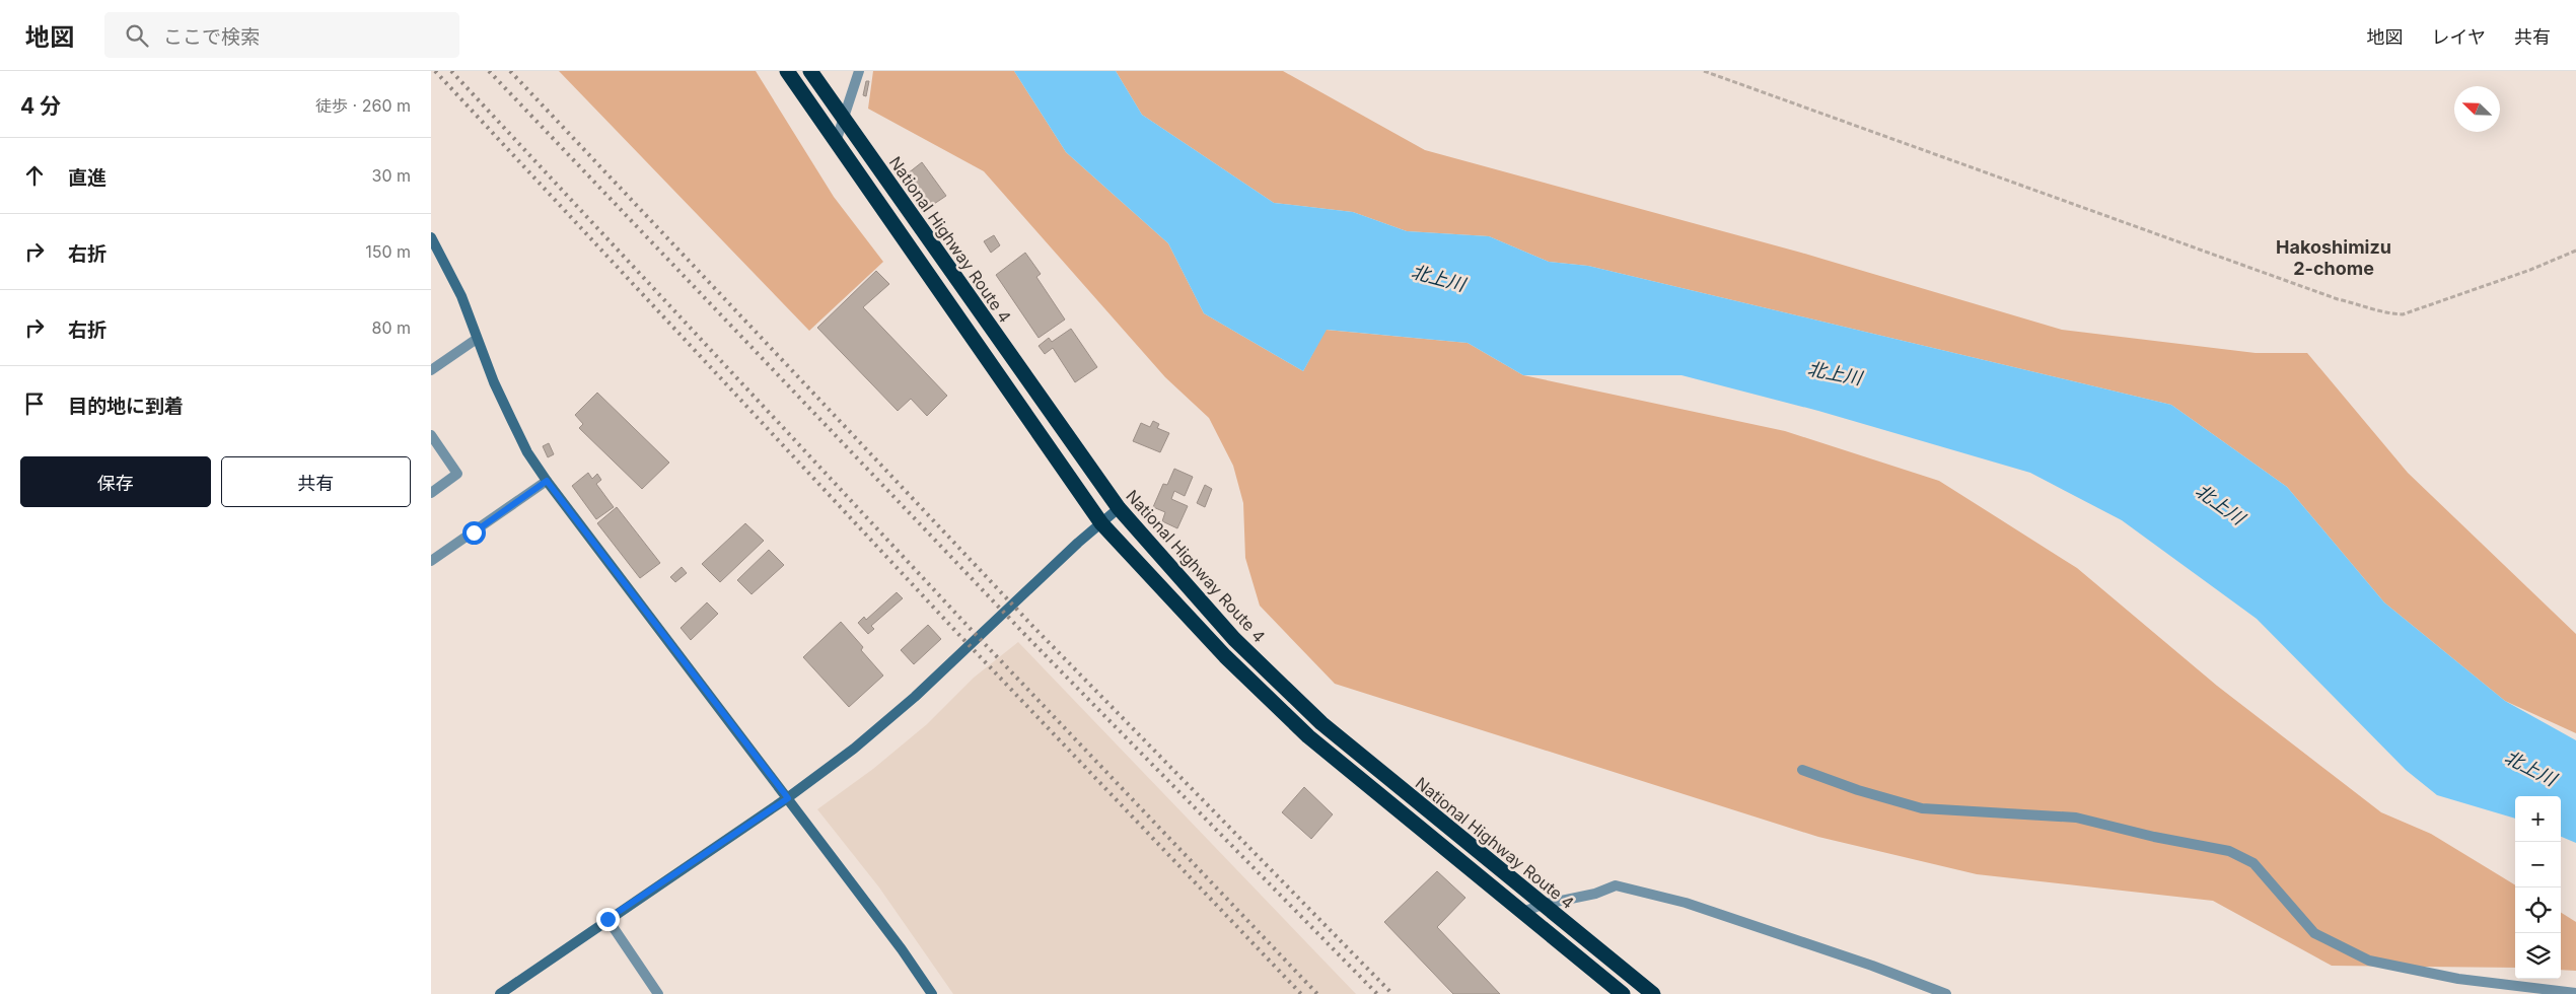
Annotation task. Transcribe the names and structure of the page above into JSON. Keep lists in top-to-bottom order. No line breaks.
{"streets":{"highway":["National Highway Route 4"]},"districts":["Hakoshimizu 2-chome"],"water":["北上川"],"north":"top left","page":{"header":"地図","search":"ここで検索","nav":["地図","レイヤ","共有"],"heading":["4 分","徒歩 · 260 m"],"list":[["直進","30 m"],["右折","150 m"],["右折","80 m"],"目的地に到着"],"buttons":["保存","共有"],"map_buttons":["+","−"]}}
